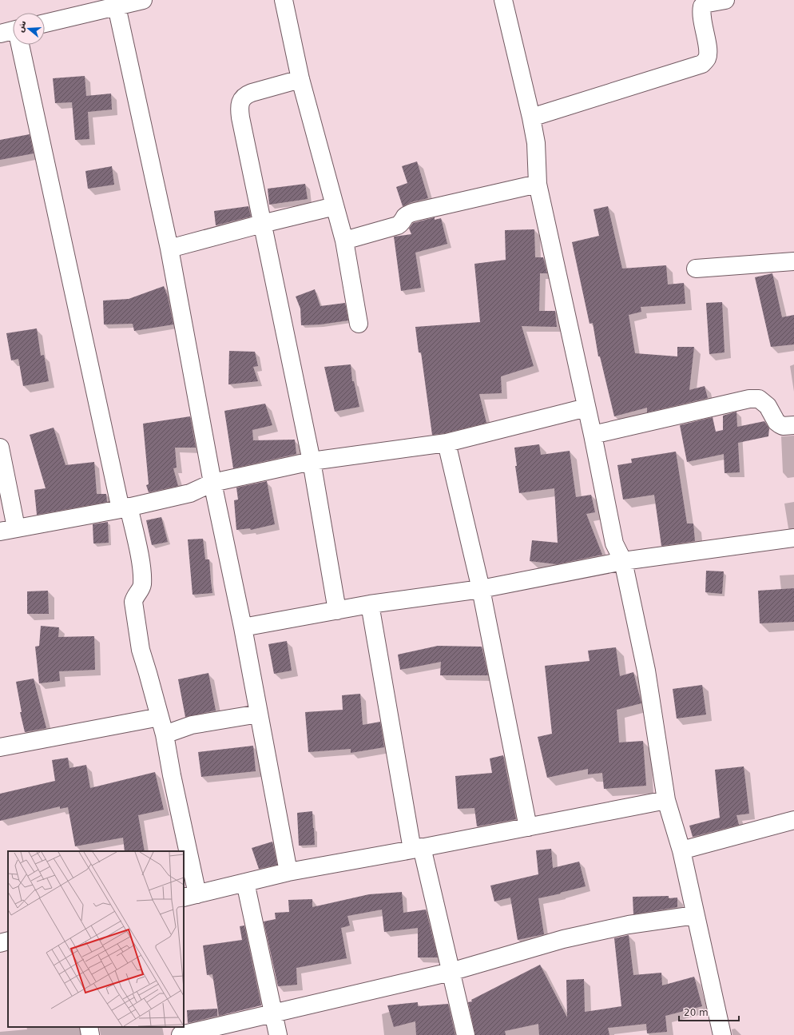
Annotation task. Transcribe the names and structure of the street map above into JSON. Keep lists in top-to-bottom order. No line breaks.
{"scale_bar":"20 m","north":"left"}
